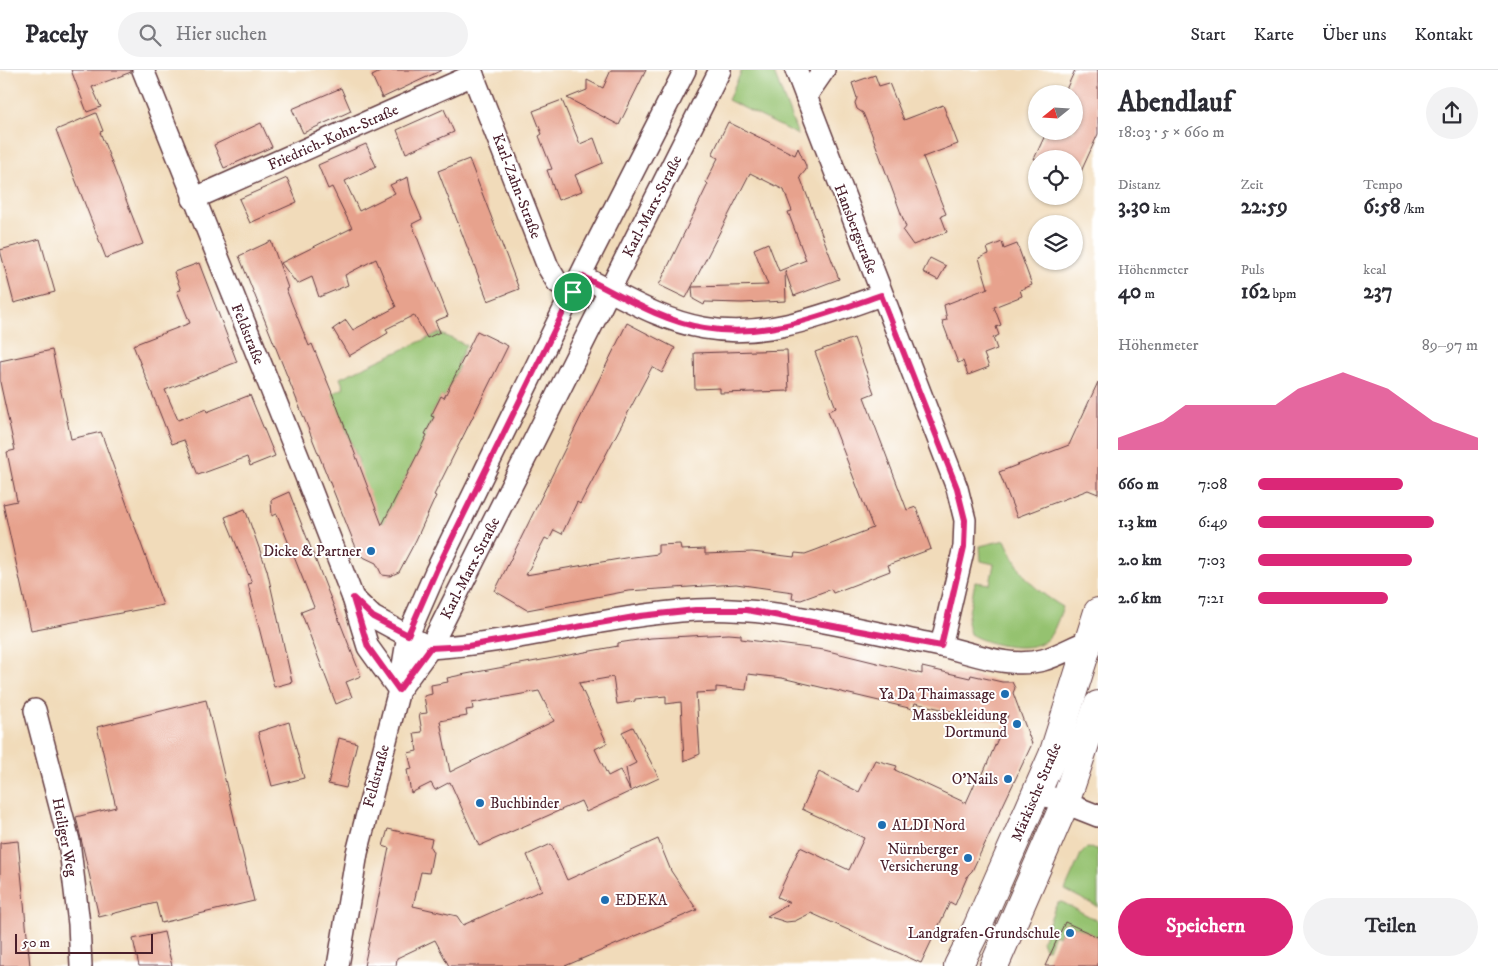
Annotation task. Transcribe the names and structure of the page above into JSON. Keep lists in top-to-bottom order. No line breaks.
{"streets":{"main road":["Märkische Straße"],"street":["Friedrich-Kohn-Straße","Karl-Zahn-Straße","Karl-Marx-Straße","Hansbergstraße","Feldstraße","Heiliger Weg"]},"crossings":[["Friedrich-Kohn-Straße","Karl-Zahn-Straße"],["Friedrich-Kohn-Straße","Feldstraße"],["Karl-Zahn-Straße","Karl-Marx-Straße"],["Karl-Zahn-Straße","Hansbergstraße"],["Karl-Marx-Straße","Feldstraße"]],"places":["Dicke & Partner","Ya Da Thaimassage","Massbekleidung Dortmund","O'Nails","Buchbinder","ALDI Nord","Nürnberger Versicherung","EDEKA","Landgrafen-Grundschule"],"scale_bar":"50 m","north":"left","page":{"header":"Pacely","search":"Hier suchen","nav":["Start","Karte","Über uns","Kontakt"],"heading":["Abendlauf","18:03 · 5 × 660 m"],"stats":[["Distanz","3.30 km"],["Zeit","22:59"],["Tempo","6:58 /km"],["Höhenmeter","40 m"],["Puls","162 bpm"],["kcal","237"]],"chart":["Höhenmeter","89–97 m"],"list":[{"name":"660 m","note":"7:08"},{"name":"1.3 km","note":"6:49"},{"name":"2.0 km","note":"7:03"},{"name":"2.6 km","note":"7:21"}],"buttons":["Speichern","Teilen"],"scale":"50 m"}}
